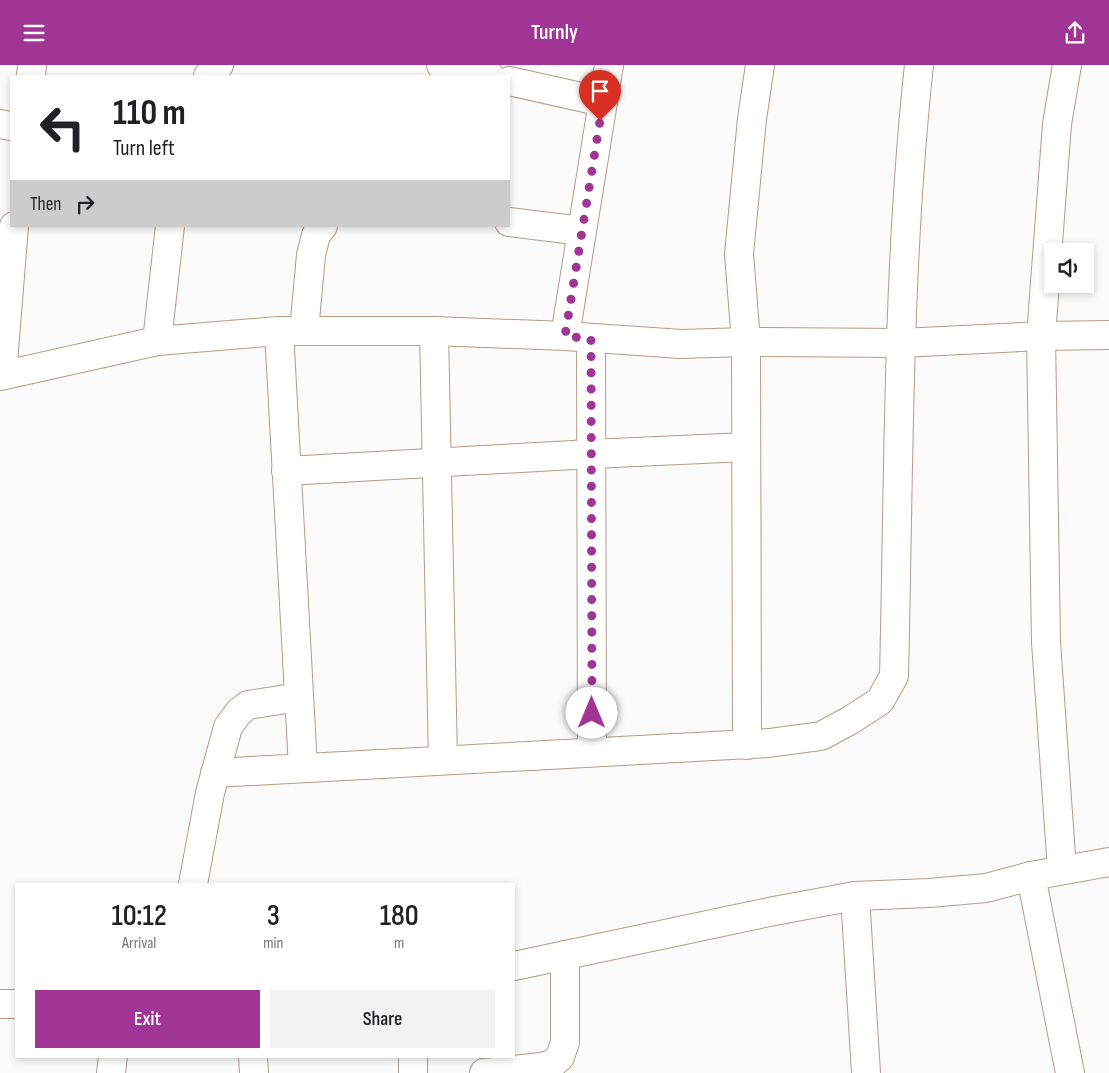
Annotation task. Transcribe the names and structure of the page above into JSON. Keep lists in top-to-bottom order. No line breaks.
{"page":{"header":"Turnly","turn":["110 m","Turn left"],"then":"Then","eta":["10:12","Arrival","3","min","180","m"],"buttons":["Exit","Share"]}}
